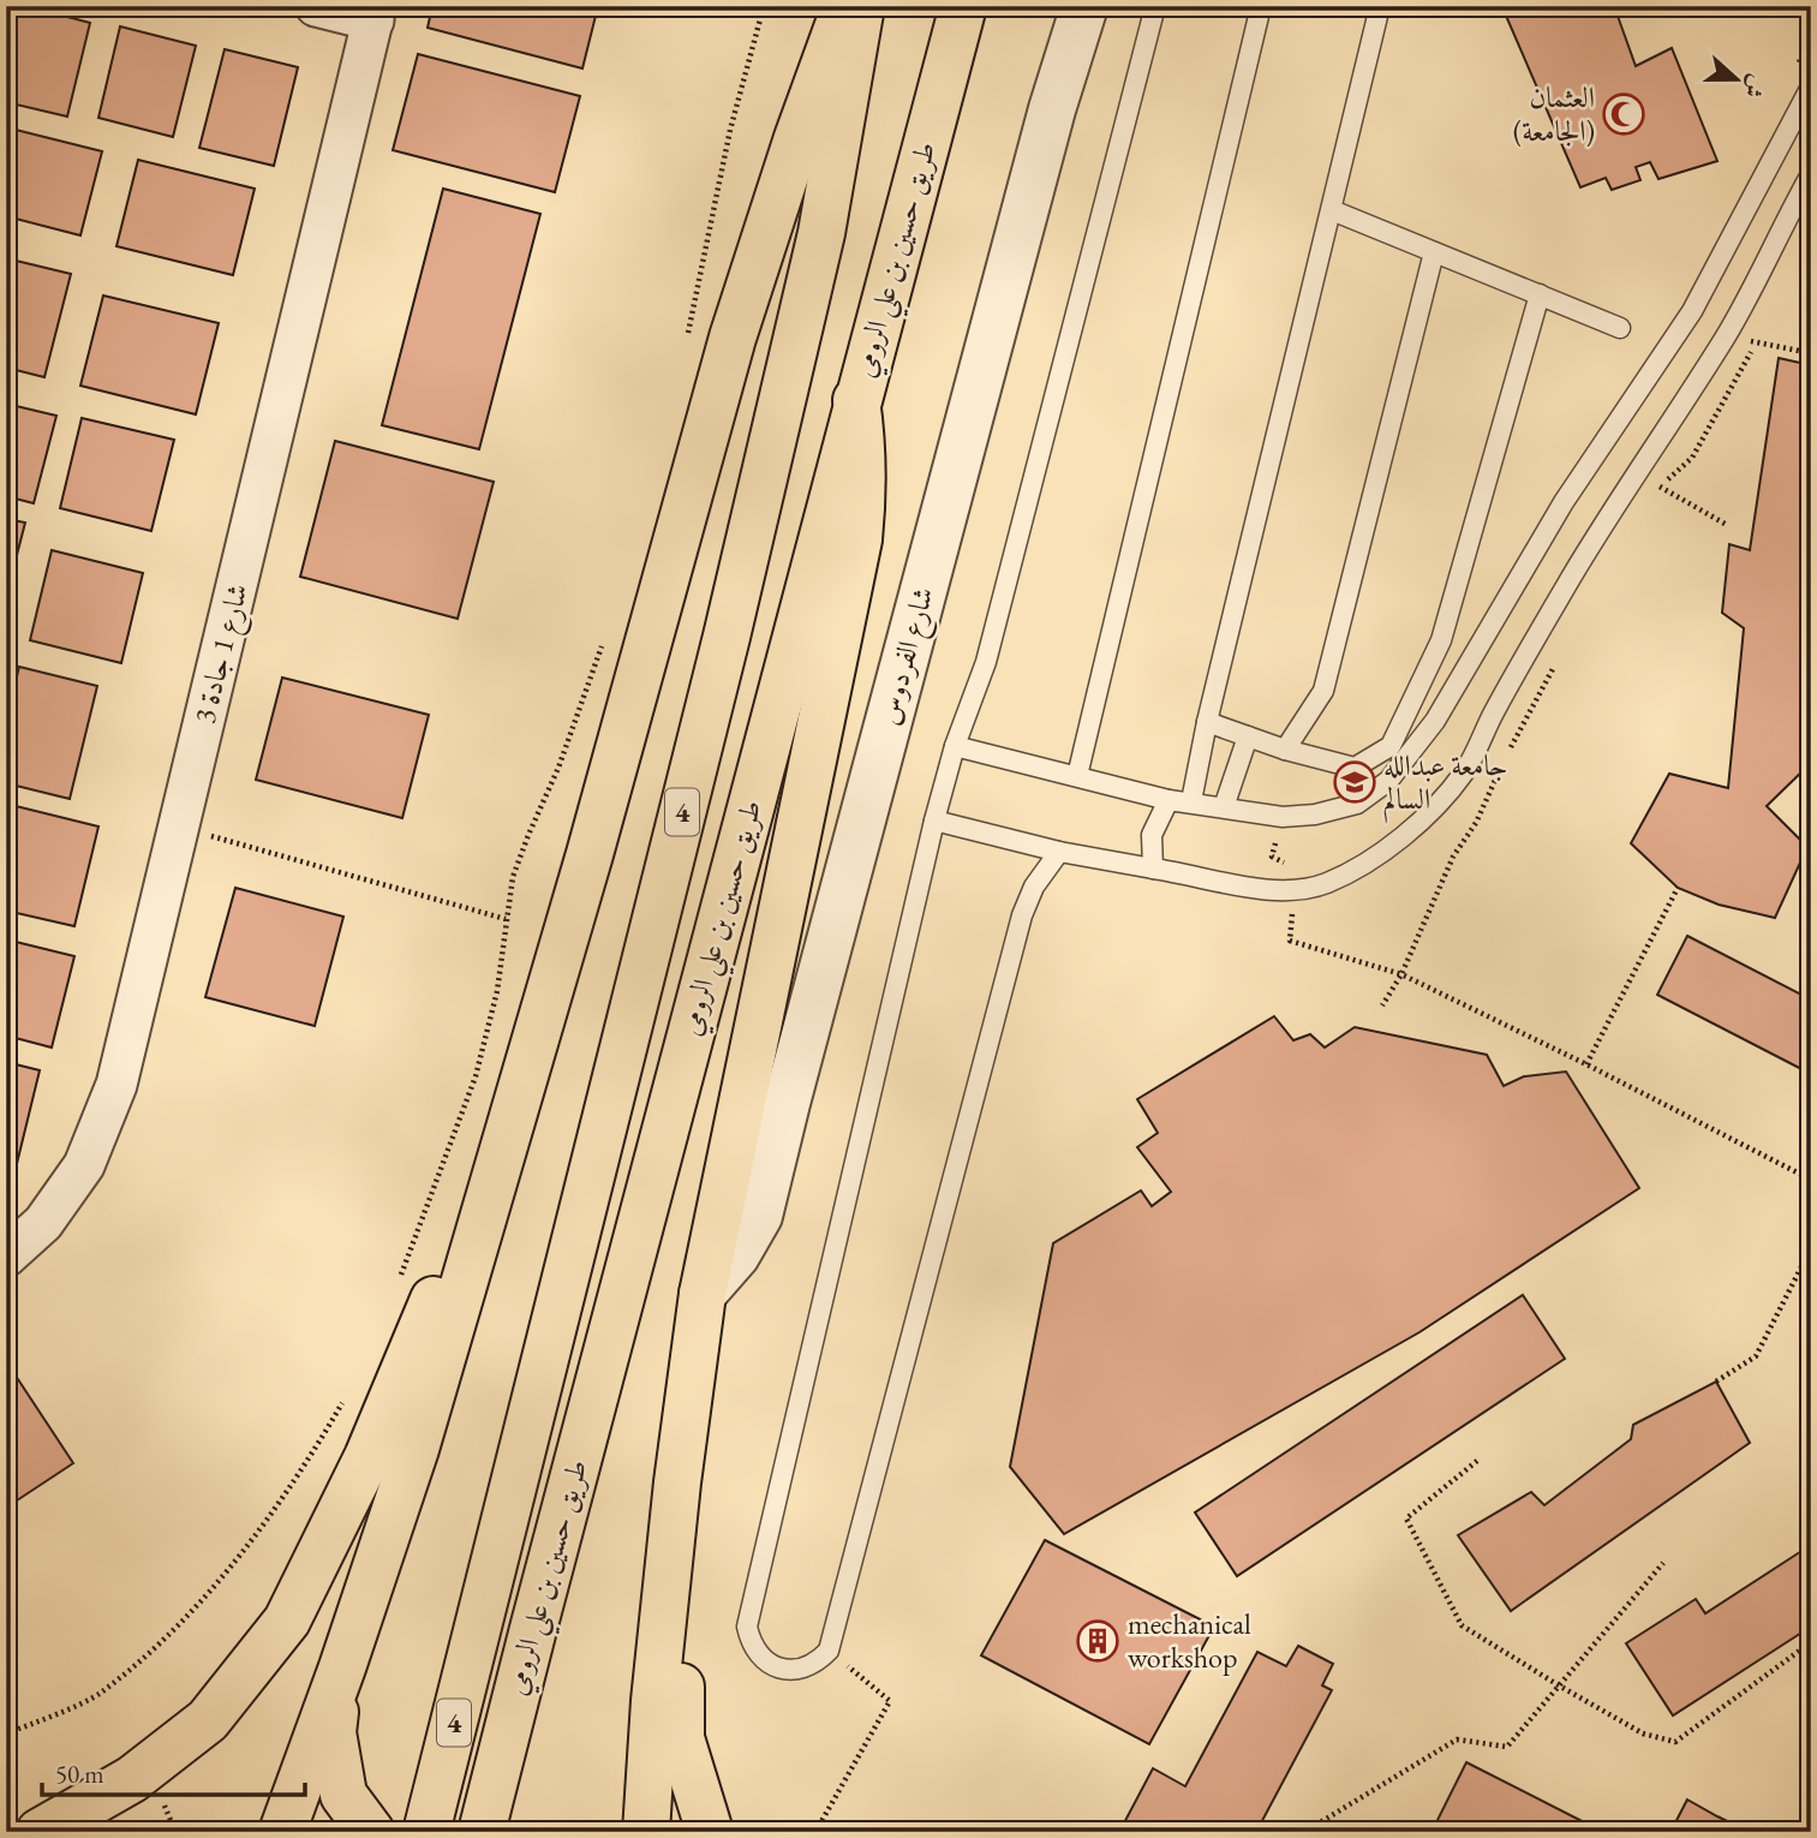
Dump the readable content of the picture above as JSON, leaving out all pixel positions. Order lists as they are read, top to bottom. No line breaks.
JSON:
{"streets":{"highway":["طريق حسين بن علي الرومي","4"],"street":["شارع 1 جادة 3","شارع الفردوس"]},"places":{"mosque":["العثمان (الجامعة)"],"school or university":["جامعة عبدالله السالم"],"building":["mechanical workshop"]},"scale_bar":"50 m","north":"right"}
